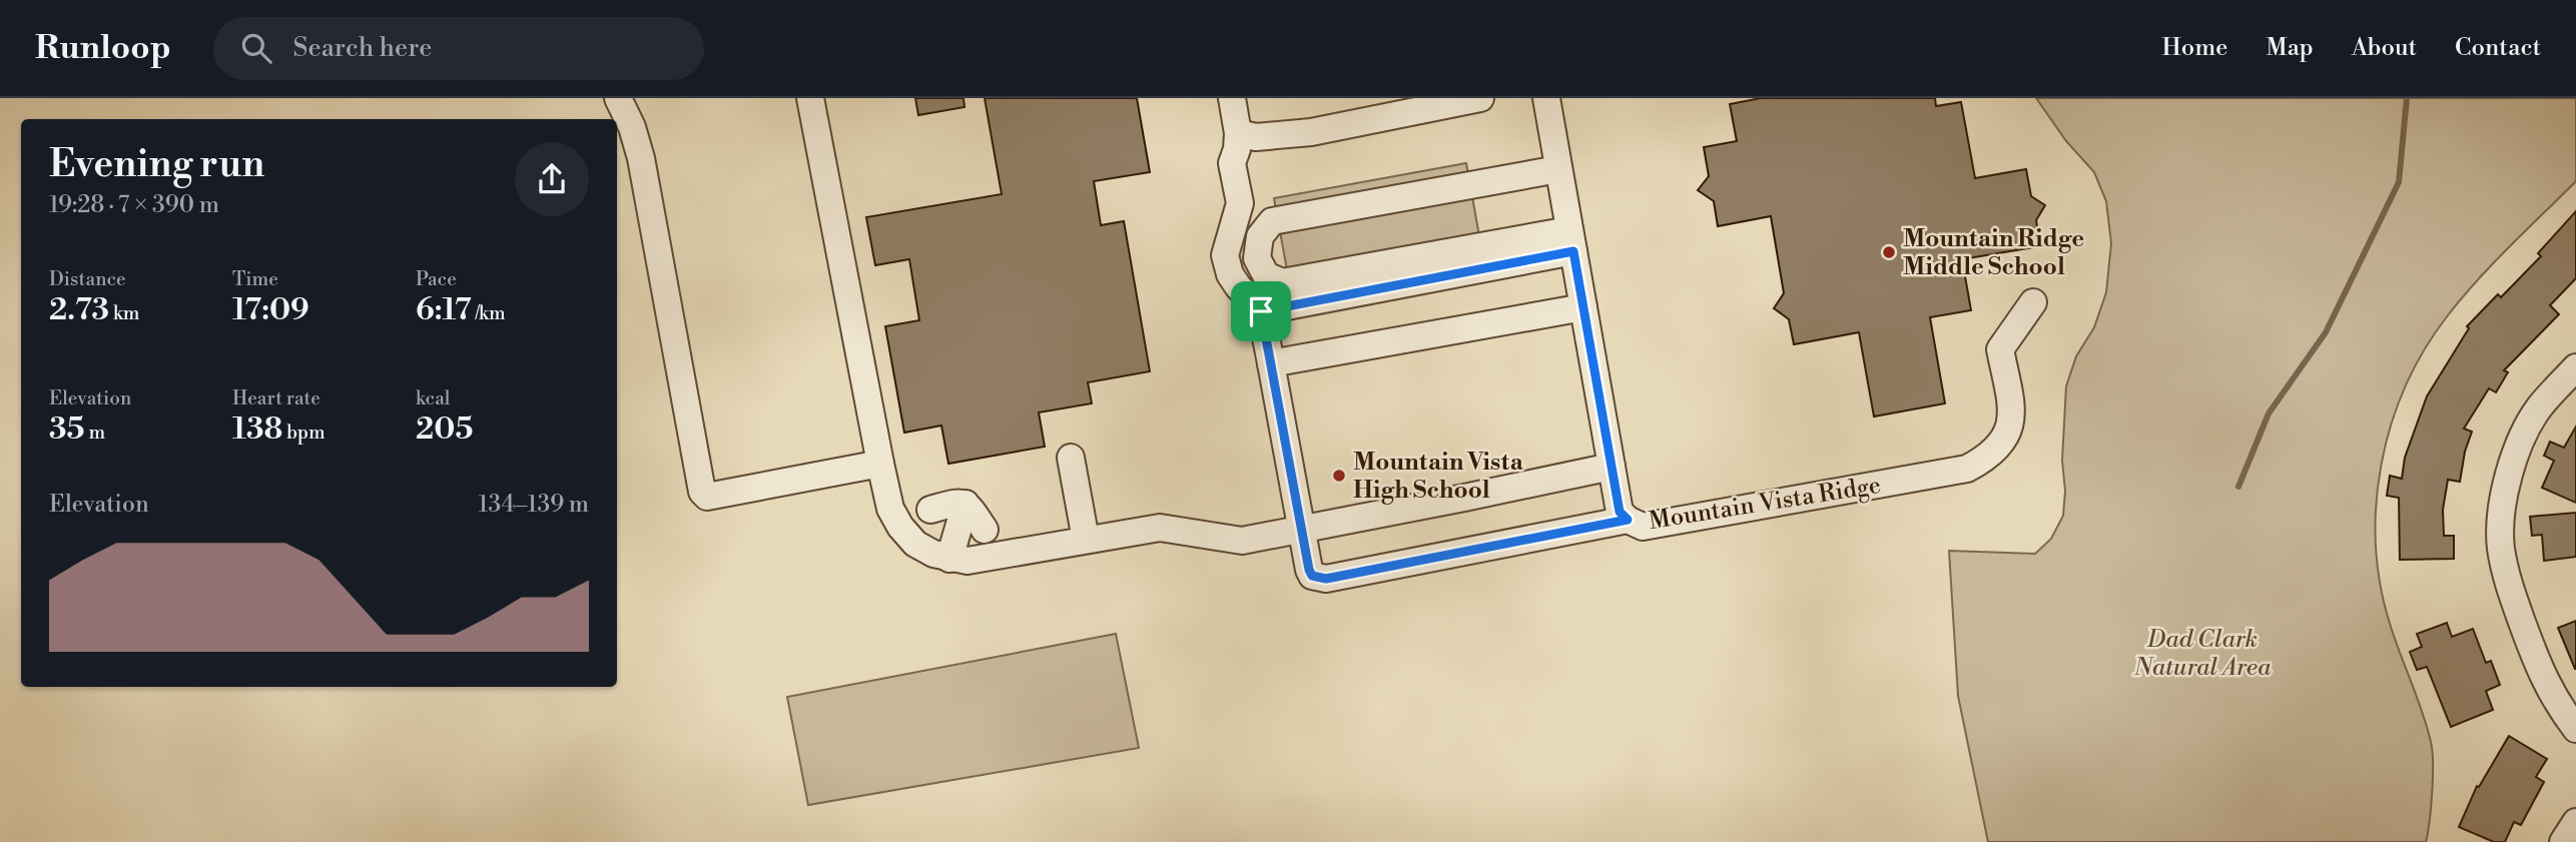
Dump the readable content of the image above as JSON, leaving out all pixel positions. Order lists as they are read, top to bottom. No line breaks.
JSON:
{"streets":{"street":["Mountain Vista Ridge"]},"parks":["Dad Clark Natural Area"],"places":["Mountain Ridge Middle School","Mountain Vista High School"],"page":{"header":"Runloop","search":"Search here","nav":["Home","Map","About","Contact"],"heading":["Evening run","19:28 · 7 × 390 m"],"stats":[["Distance","2.73 km"],["Time","17:09"],["Pace","6:17 /km"],["Elevation","35 m"],["Heart rate","138 bpm"],["kcal","205"]],"chart":["Elevation","134–139 m"]}}
